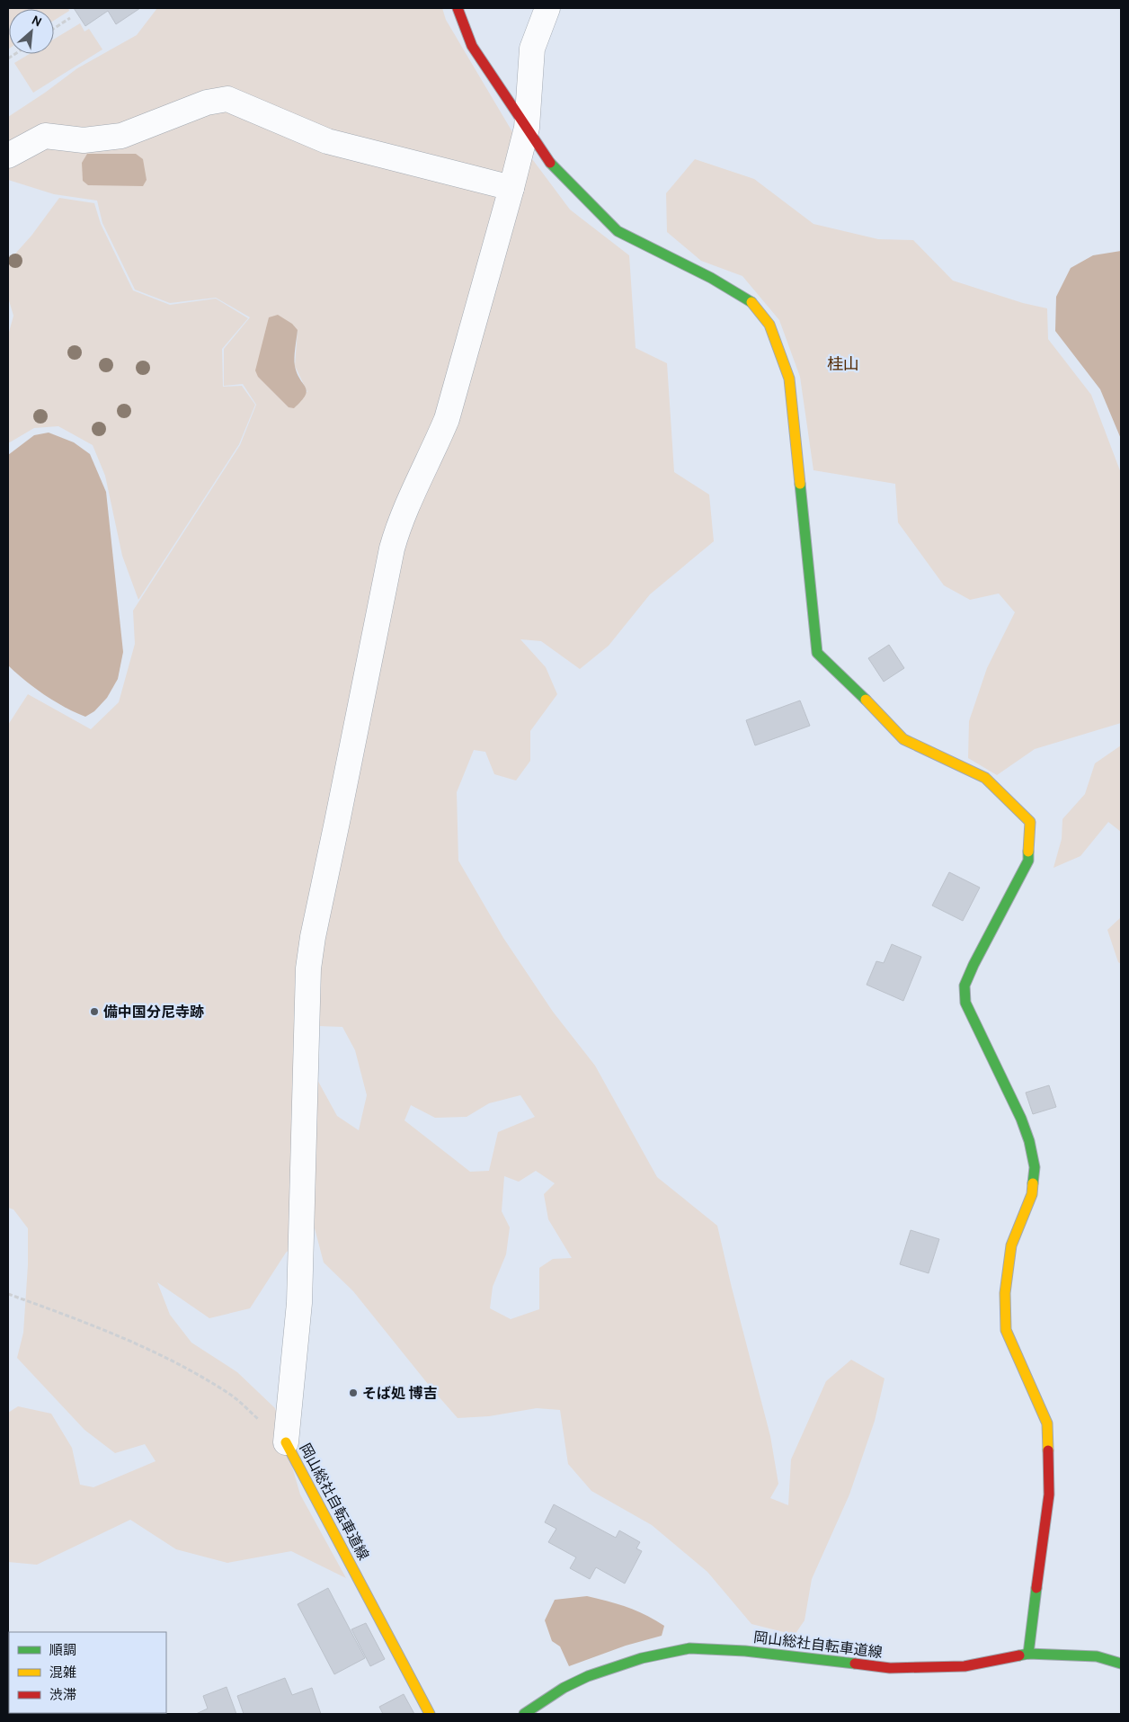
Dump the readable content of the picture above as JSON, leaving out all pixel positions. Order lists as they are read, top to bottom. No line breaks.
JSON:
{"streets":{"street":["岡山総社自転車道線"]},"districts":["桂山"],"places":["備中国分尼寺跡","そば処 博吉"],"legend":["順調","混雑","渋滞"],"north":"top right"}
